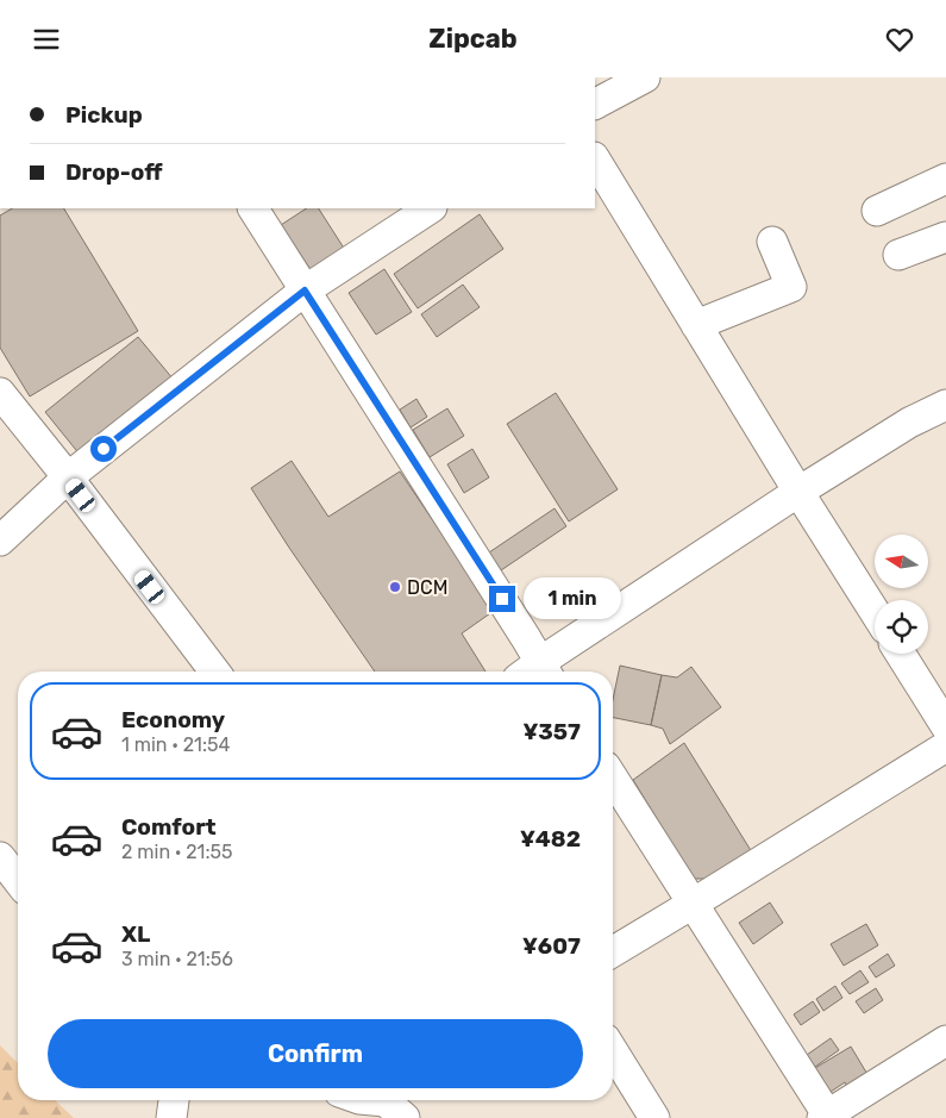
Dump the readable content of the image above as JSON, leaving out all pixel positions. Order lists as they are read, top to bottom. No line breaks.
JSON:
{"places":["DCM"],"north":"left","page":{"header":"Zipcab","banner":["Pickup","Drop-off"],"bubble":"1 min","list":[{"name":"Economy","note":"1 min · 21:54","value":"¥357"},{"name":"Comfort","note":"2 min · 21:55","value":"¥482"},{"name":"XL","note":"3 min · 21:56","value":"¥607"}],"buttons":"Confirm"}}
